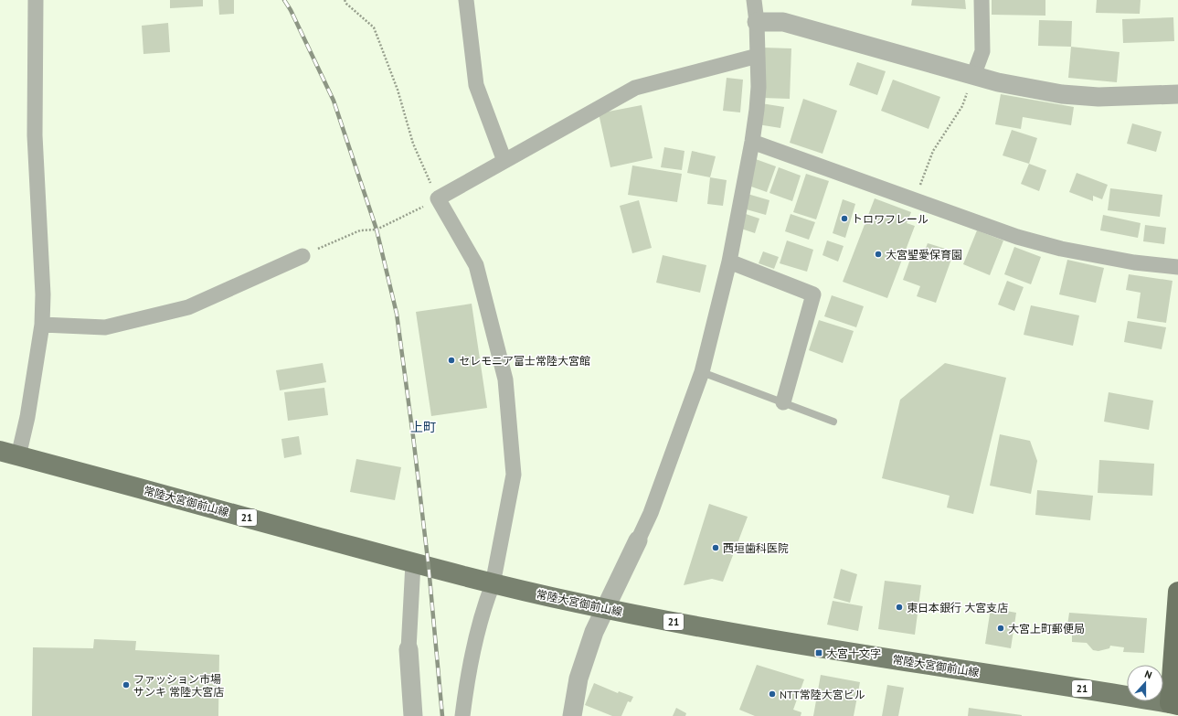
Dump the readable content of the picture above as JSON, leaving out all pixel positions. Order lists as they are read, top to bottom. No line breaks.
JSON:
{"streets":{"main road":["常陸大宮御前山線","21"]},"districts":["上町"],"places":{"other":["トロワフレール","大宮聖愛保育園","セレモニア富士常陸大宮館","西垣歯科医院","東日本銀行 大宮支店","大宮上町郵便局","ファッション市場 サンキ 常陸大宮店","NTT常陸大宮ビル"],"transit":["大宮十文字"]},"north":"top"}
